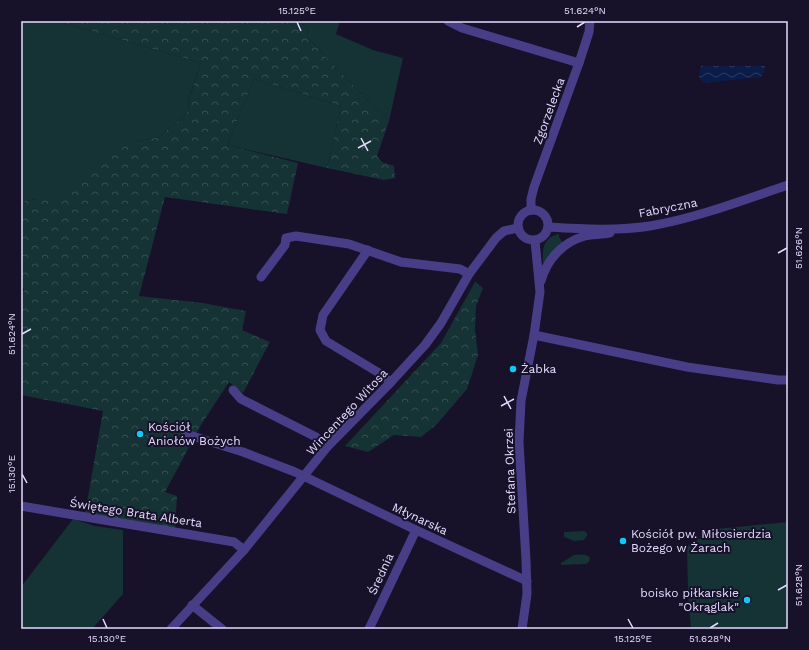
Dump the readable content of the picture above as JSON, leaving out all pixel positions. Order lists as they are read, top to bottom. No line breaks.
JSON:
{"streets":{"street":["Zgorzelecka","Fabryczna","Wincentego Witosa","Stefana Okrzei","Świętego Brata Alberta","Młynarska","Średnia"]},"crossings":[["Zgorzelecka","Fabryczna"],["Zgorzelecka","Wincentego Witosa"],["Zgorzelecka","Stefana Okrzei"],["Fabryczna","Wincentego Witosa"],["Fabryczna","Stefana Okrzei"],["Wincentego Witosa","Stefana Okrzei"],["Wincentego Witosa","Świętego Brata Alberta"],["Wincentego Witosa","Młynarska"],["Stefana Okrzei","Młynarska"],["Młynarska","Średnia"]],"places":["Żabka","Kościół Aniołów Bożych","Kościół pw. Miłosierdzia Bożego w Żarach","boisko piłkarskie \"Okrąglak\""],"coordinates":["15.125°E","51.624°N","51.626°N","15.130°E","51.628°N"]}
